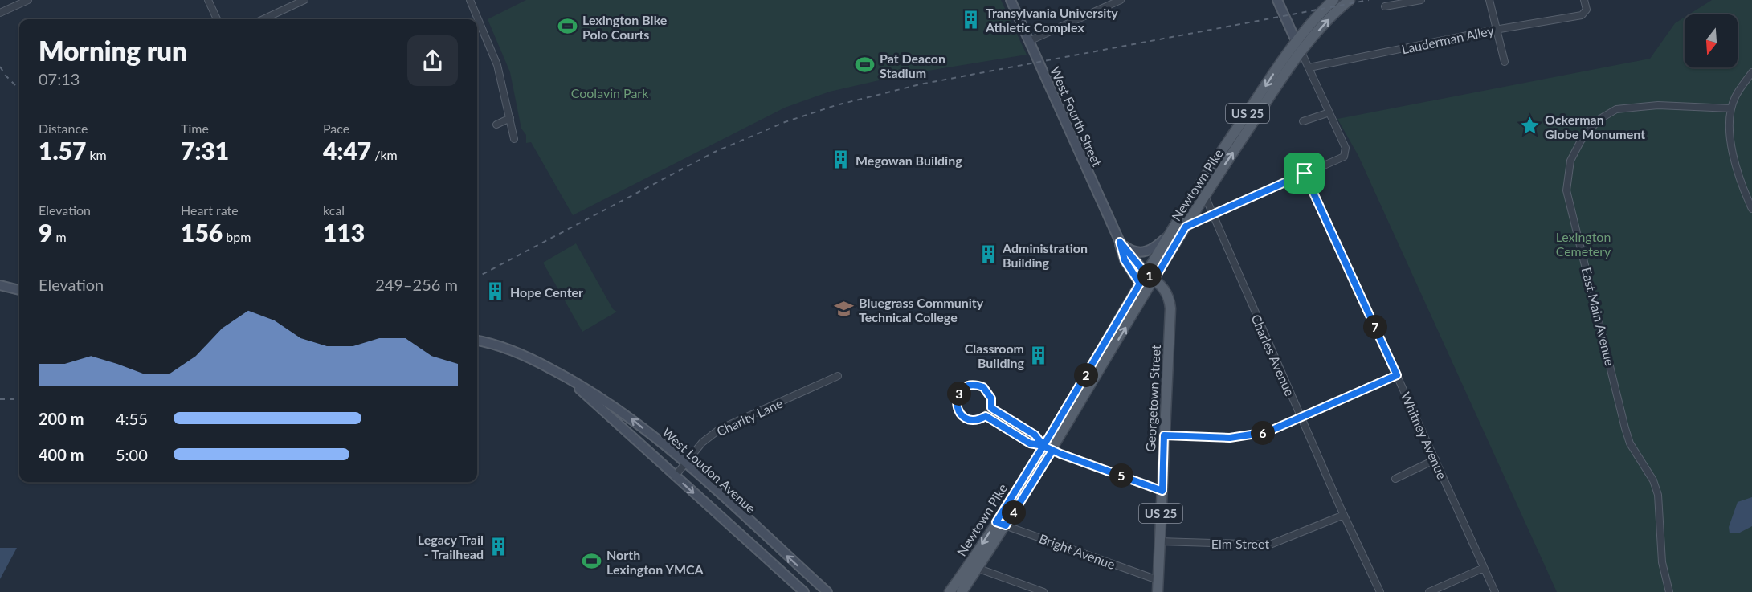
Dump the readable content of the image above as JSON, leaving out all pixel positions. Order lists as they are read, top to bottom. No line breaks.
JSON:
{"streets":{"main road":["US 25","West Fourth Street","Newtown Pike","Georgetown Street","West Loudon Avenue"],"street":["Lauderman Alley","East Main Avenue","Charles Avenue","Charity Lane","Whitney Avenue","Elm Street","Bright Avenue"]},"crossings":[["West Fourth Street","Newtown Pike"],["West Fourth Street","Georgetown Street"],["Newtown Pike","Charles Avenue"],["Newtown Pike","Georgetown Street"],["Newtown Pike","Bright Avenue"],["Charles Avenue","Elm Street"],["Georgetown Street","Elm Street"],["Georgetown Street","Bright Avenue"],["Charity Lane","West Loudon Avenue"]],"parks":["Coolavin Park","Lexington Cemetery"],"places":{"building":["Transylvania University Athletic Complex","Megowan Building","Administration Building","Hope Center","Classroom Building","Legacy Trail - Trailhead"],"sports":["Lexington Bike Polo Courts","Pat Deacon Stadium","North Lexington YMCA"],"place":["Ockerman Globe Monument"],"school or university":["Bluegrass Community Technical College"]},"north":"bottom","page":{"heading":["Morning run","07:13"],"stats":[["Distance","1.57 km"],["Time","7:31"],["Pace","4:47 /km"],["Elevation","9 m"],["Heart rate","156 bpm"],["kcal","113"]],"pins":["1","7","2","3","6","5","4"],"chart":["Elevation","249–256 m"],"list":[{"name":"200 m","note":"4:55"},{"name":"400 m","note":"5:00"}]}}
